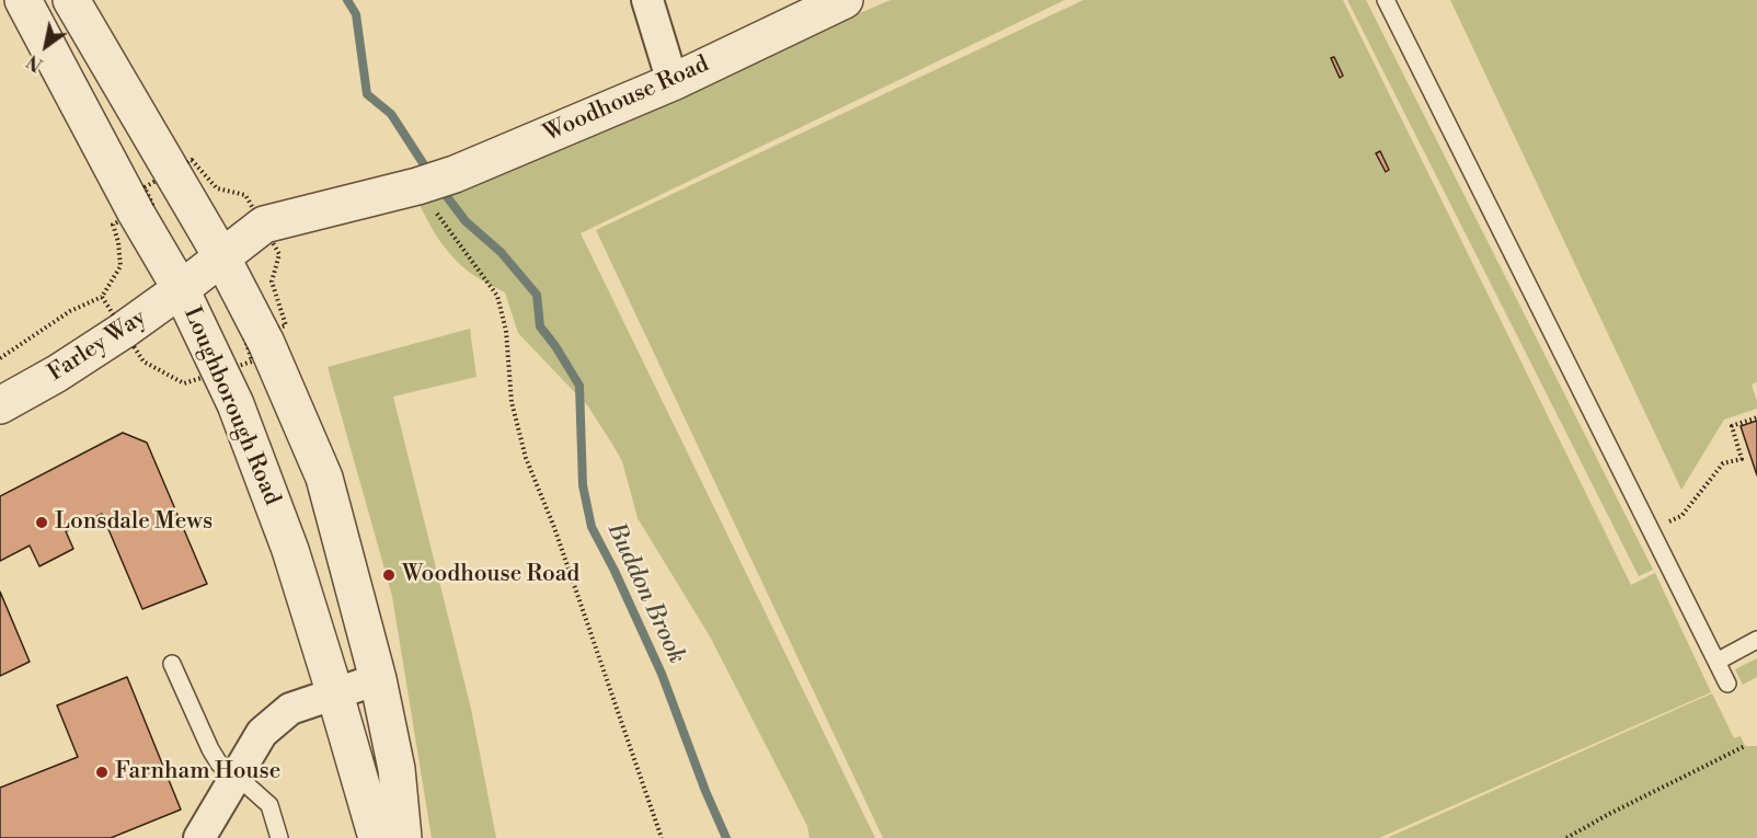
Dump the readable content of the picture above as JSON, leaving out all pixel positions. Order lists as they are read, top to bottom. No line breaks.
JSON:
{"streets":{"street":["Woodhouse Road","Farley Way","Loughborough Road"]},"crossings":[["Woodhouse Road","Farley Way"],["Farley Way","Loughborough Road"]],"water":["Buddon Brook"],"places":["Lonsdale Mews","Woodhouse Road","Farnham House"],"north":"bottom left"}
